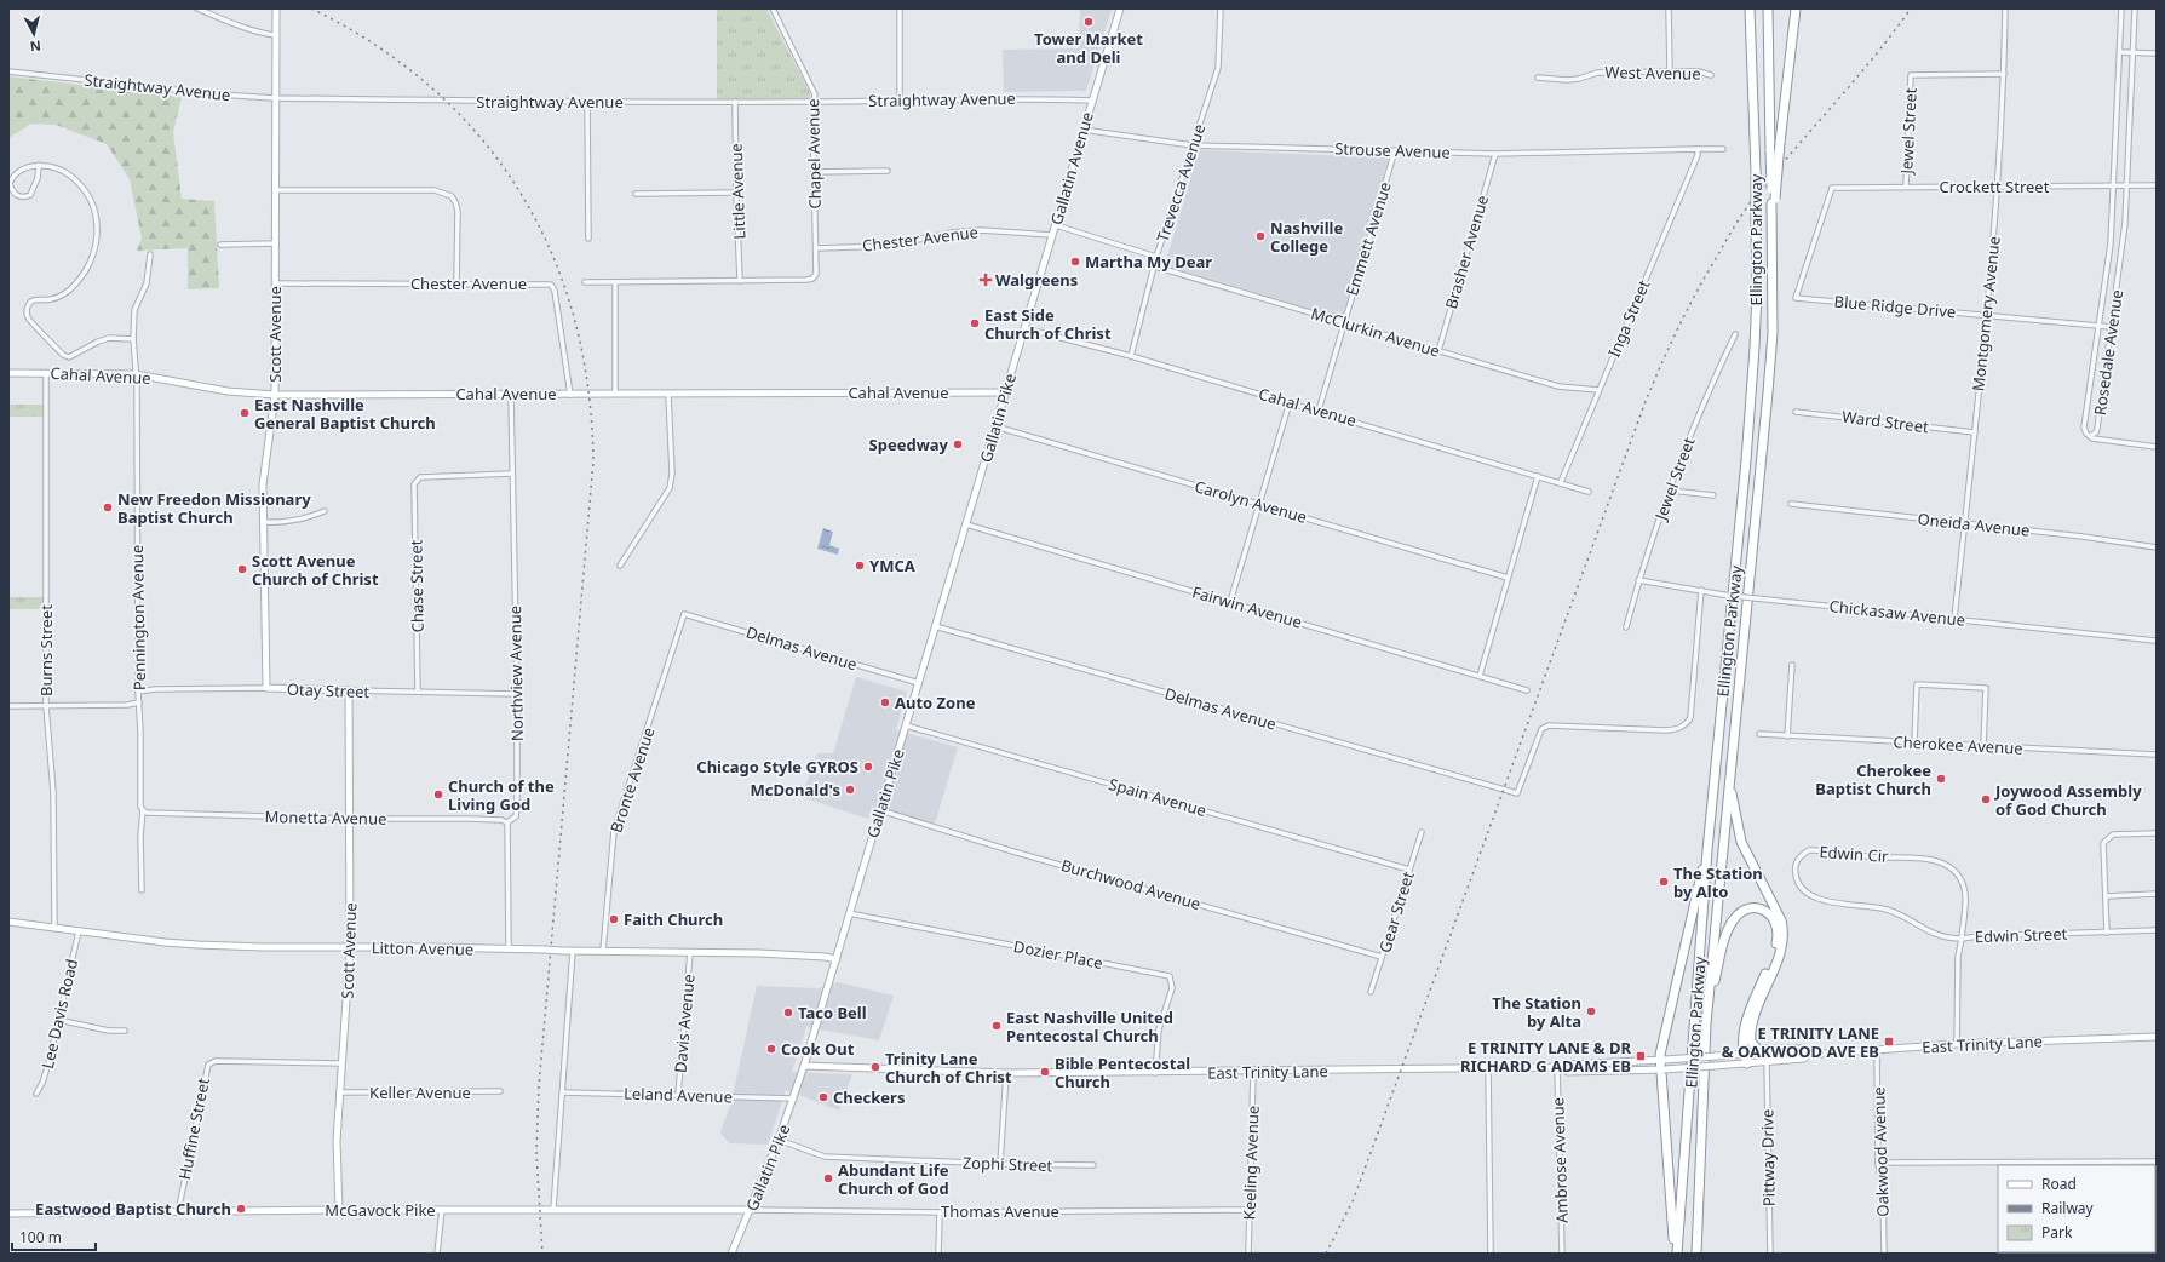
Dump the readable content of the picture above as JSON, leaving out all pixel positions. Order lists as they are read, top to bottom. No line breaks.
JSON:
{"streets":{"highway":["Ellington Parkway"],"street":["West Avenue","Straightway Avenue","Jewel Street","Strouse Avenue","Chapel Avenue","Gallatin Avenue","Trevecca Avenue","Crockett Street","Little Avenue","Chester Avenue","Emmett Avenue","Brasher Avenue","Blue Ridge Drive","Montgomery Avenue","Inga Street","McClurkin Avenue","Scott Avenue","Rosedale Avenue","Cahal Avenue","Gallatin Pike","Ward Street","Carolyn Avenue","Oneida Avenue","Chase Street","Fairwin Avenue","Chickasaw Avenue","Pennington Avenue","Delmas Avenue","Burns Street","Northview Avenue","Otay Street","Cherokee Avenue","Bronte Avenue","Spain Avenue","Monetta Avenue","Edwin Cir","Burchwood Avenue","Gear Street","Edwin Street","Litton Avenue","Dozier Place","Lee Davis Road","Davis Avenue","East Trinity Lane","Keller Avenue","Leland Avenue","Huffine Street","Oakwood Avenue","Pittway Drive","Ambrose Avenue","Keeling Avenue","Zophi Street","McGavock Pike","Thomas Avenue"]},"crossings":[["Straightway Avenue","Chapel Avenue"],["Straightway Avenue","Gallatin Avenue"],["Straightway Avenue","Little Avenue"],["Straightway Avenue","Scott Avenue"],["Jewel Street","Crockett Street"],["Jewel Street","Montgomery Avenue"],["Jewel Street","Chickasaw Avenue"],["Strouse Avenue","Gallatin Avenue"],["Strouse Avenue","Trevecca Avenue"],["Strouse Avenue","Emmett Avenue"],["Strouse Avenue","Brasher Avenue"],["Strouse Avenue","Inga Street"],["Chapel Avenue","Little Avenue"],["Chapel Avenue","Chester Avenue"],["Gallatin Avenue","Chester Avenue"],["Gallatin Avenue","Cahal Avenue"],["Gallatin Avenue","Gallatin Pike"],["Trevecca Avenue","McClurkin Avenue"],["Trevecca Avenue","Cahal Avenue"],["Crockett Street","Blue Ridge Drive"],["Crockett Street","Montgomery Avenue"],["Crockett Street","Rosedale Avenue"],["Chester Avenue","Scott Avenue"],["Chester Avenue","Cahal Avenue"],["Emmett Avenue","McClurkin Avenue"],["Emmett Avenue","Cahal Avenue"],["Brasher Avenue","McClurkin Avenue"],["Blue Ridge Drive","Montgomery Avenue"],["Blue Ridge Drive","Rosedale Avenue"],["Montgomery Avenue","Ward Street"],["Montgomery Avenue","Oneida Avenue"],["Montgomery Avenue","Chickasaw Avenue"],["Inga Street","McClurkin Avenue"],["Inga Street","Cahal Avenue"],["Scott Avenue","Cahal Avenue"],["Scott Avenue","Otay Street"],["Scott Avenue","Monetta Avenue"],["Scott Avenue","Litton Avenue"],["Scott Avenue","Keller Avenue"],["Scott Avenue","Huffine Street"],["Scott Avenue","McGavock Pike"],["Cahal Avenue","Gallatin Pike"],["Cahal Avenue","Pennington Avenue"],["Cahal Avenue","Burns Street"],["Cahal Avenue","Northview Avenue"],["Gallatin Pike","Carolyn Avenue"],["Gallatin Pike","Fairwin Avenue"],["Gallatin Pike","Delmas Avenue"],["Gallatin Pike","Spain Avenue"],["Gallatin Pike","Burchwood Avenue"],["Gallatin Pike","Litton Avenue"],["Gallatin Pike","Dozier Place"],["Gallatin Pike","East Trinity Lane"],["Gallatin Pike","Leland Avenue"],["Gallatin Pike","Zophi Street"],["Gallatin Pike","McGavock Pike"],["Gallatin Pike","Thomas Avenue"],["Chase Street","Northview Avenue"],["Chase Street","Otay Street"],["Chickasaw Avenue","Delmas Avenue"],["Pennington Avenue","Otay Street"],["Pennington Avenue","Monetta Avenue"],["Delmas Avenue","Bronte Avenue"],["Burns Street","Litton Avenue"],["Northview Avenue","Otay Street"],["Northview Avenue","Monetta Avenue"],["Northview Avenue","Litton Avenue"],["Bronte Avenue","Litton Avenue"],["Spain Avenue","Gear Street"],["Edwin Cir","Edwin Street"],["Burchwood Avenue","Gear Street"],["Edwin Street","East Trinity Lane"],["Litton Avenue","Lee Davis Road"],["Litton Avenue","Davis Avenue"],["Dozier Place","East Trinity Lane"],["Davis Avenue","Leland Avenue"],["East Trinity Lane","Oakwood Avenue"],["East Trinity Lane","Pittway Drive"],["East Trinity Lane","Ambrose Avenue"],["East Trinity Lane","Keeling Avenue"],["Huffine Street","McGavock Pike"],["Keeling Avenue","Thomas Avenue"],["McGavock Pike","Thomas Avenue"]],"places":{"other":["Tower Market and Deli","Nashville College","Martha My Dear","East Side Church of Christ","East Nashville General Baptist Church","Speedway","New Freedon Missionary Baptist Church","YMCA","Scott Avenue Church of Christ","Auto Zone","Chicago Style GYROS","Cherokee Baptist Church","McDonald's","Church of the Living God","Joywood Assembly of God Church","The Station by Alto","Faith Church","The Station by Alta","Taco Bell","East Nashville United Pentecostal Church","Cook Out","Trinity Lane Church of Christ","Bible Pentecostal Church","Checkers","Abundant Life Church of God","Eastwood Baptist Church"],"health":["Walgreens"],"transit":["E TRINITY LANE & OAKWOOD AVE EB","E TRINITY LANE & DR RICHARD G ADAMS EB"]},"legend":["Road","Railway","Park"],"scale_bar":"100 m","north":"bottom"}
